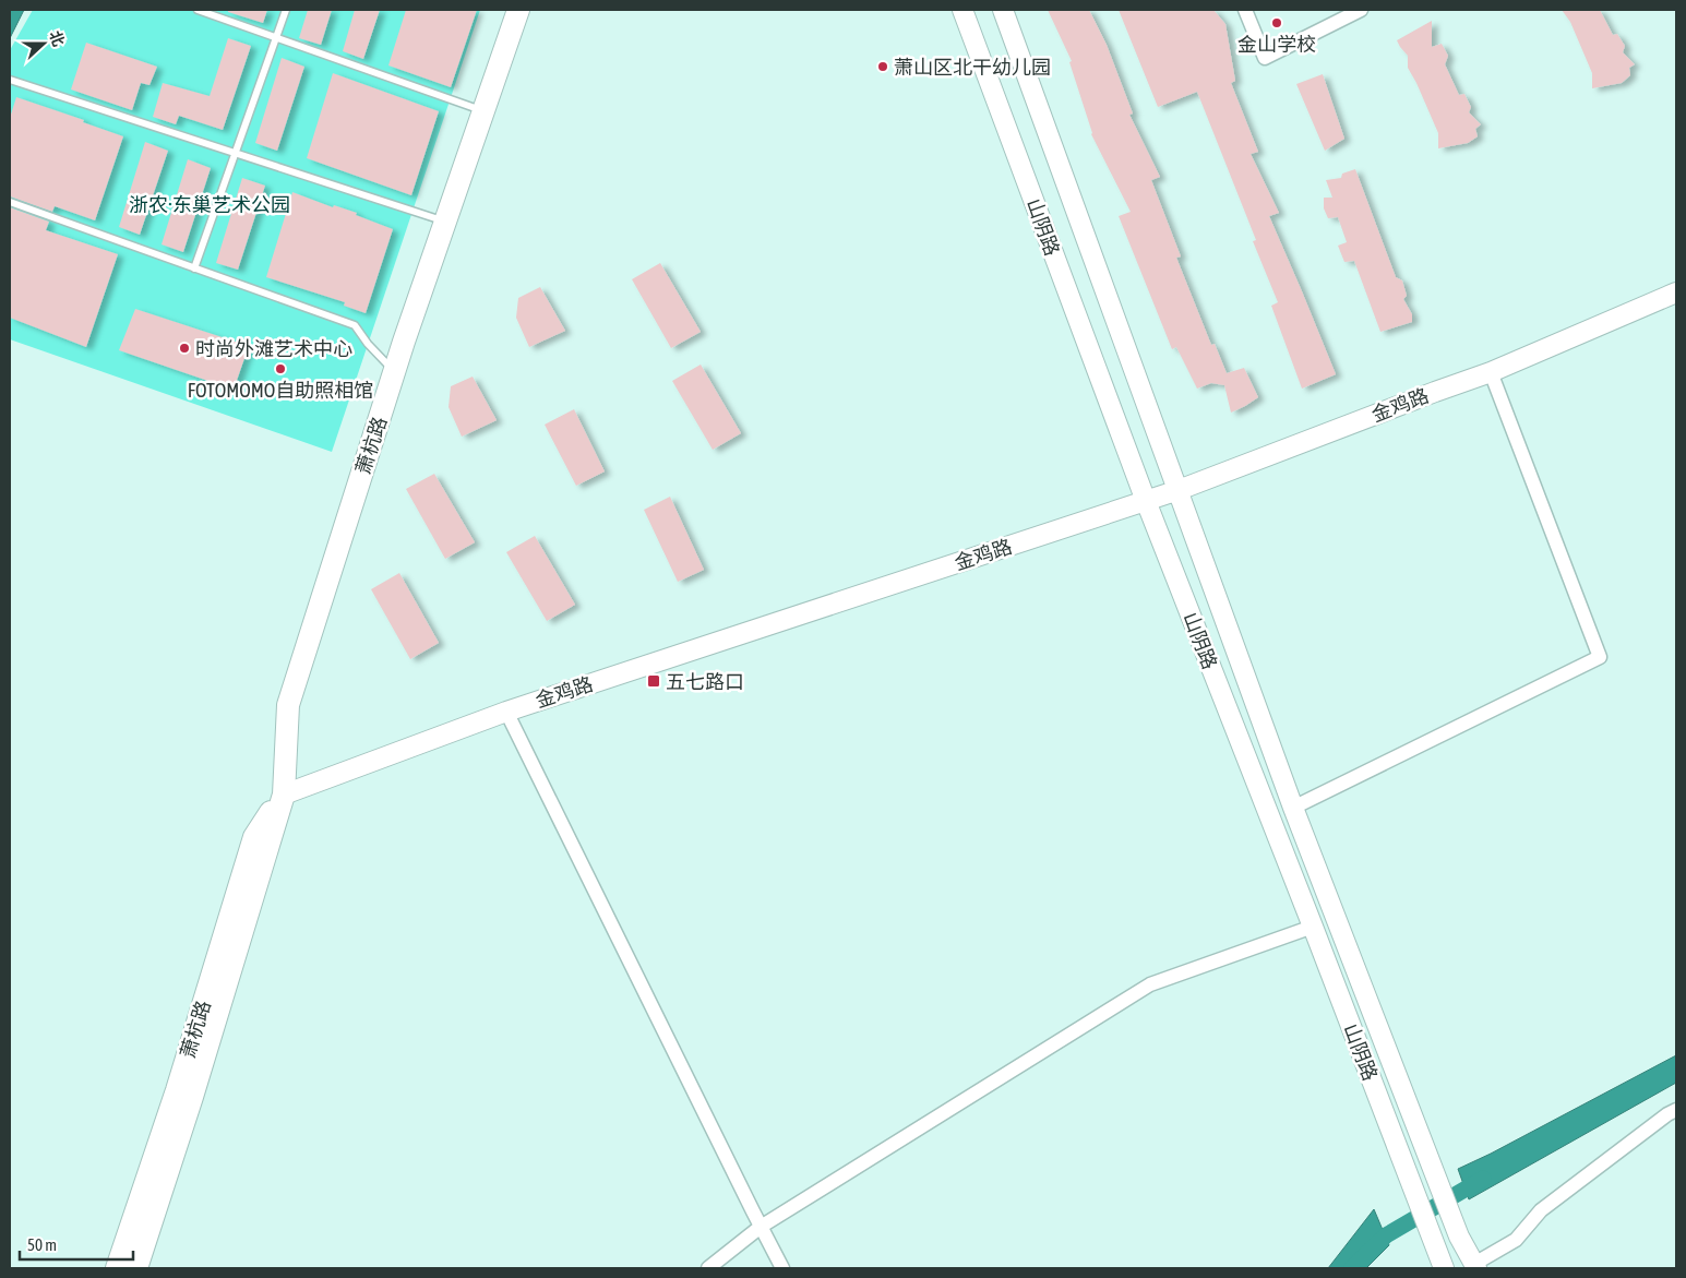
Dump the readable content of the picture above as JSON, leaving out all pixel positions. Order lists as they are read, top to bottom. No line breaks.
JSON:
{"streets":{"main road":["山阴路","金鸡路","萧杭路"]},"crossings":[["山阴路","金鸡路"],["金鸡路","萧杭路"]],"parks":["浙农·东巢艺术公园"],"places":{"other":["金山学校","萧山区北干幼儿园","时尚外滩艺术中心","FOTOMOMO自助照相馆"],"transit":["五七路口"]},"scale_bar":"50 m","north":"right"}
